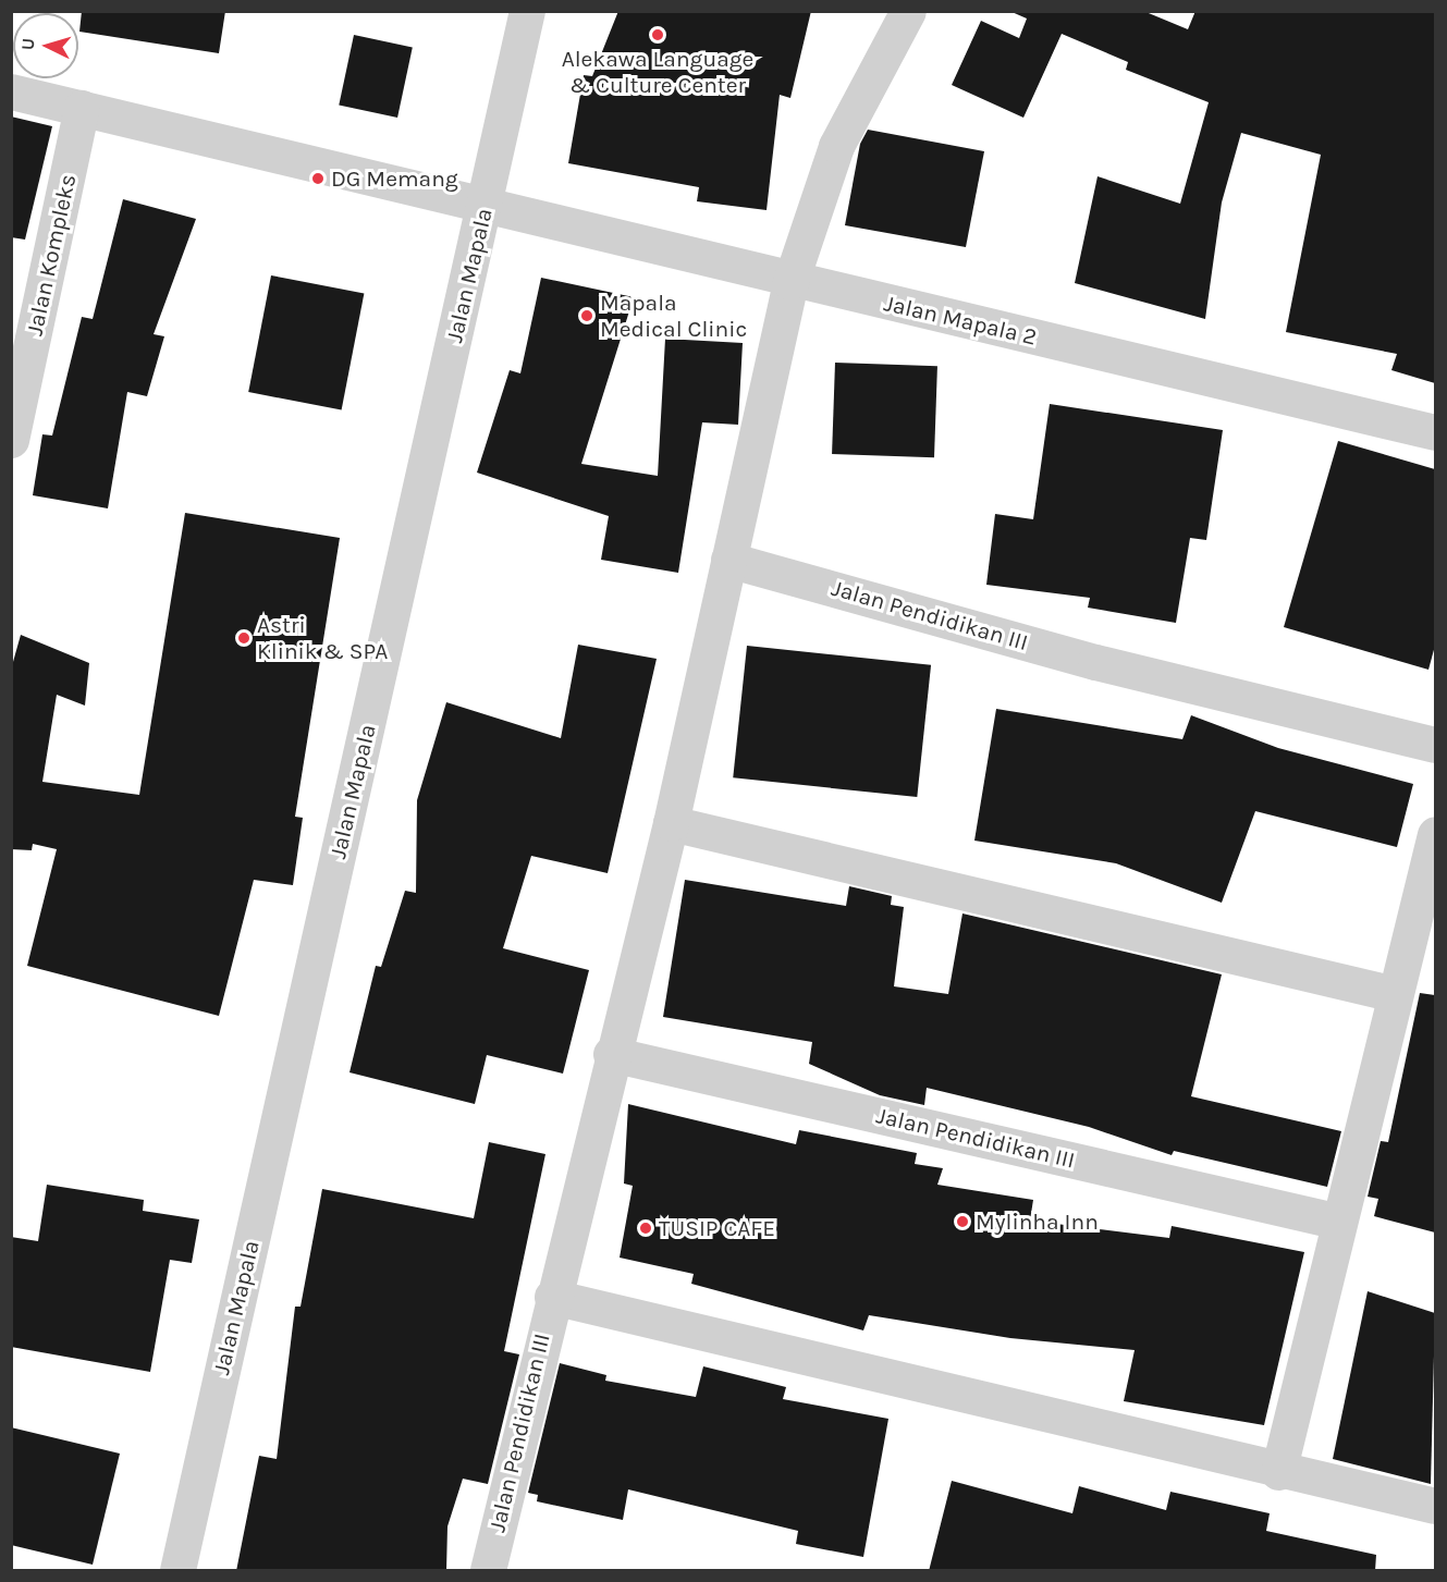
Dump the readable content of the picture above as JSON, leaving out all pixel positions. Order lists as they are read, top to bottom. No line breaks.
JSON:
{"streets":{"street":["Jalan Kompleks","Jalan Mapala","Jalan Mapala 2","Jalan Pendidikan III"]},"crossings":[["Jalan Kompleks","Jalan Mapala 2"],["Jalan Mapala","Jalan Mapala 2"],["Jalan Mapala 2","Jalan Pendidikan III"]],"places":["Alekawa Language & Culture Center","DG Memang","Mapala Medical Clinic","Astri Klinik & SPA","Mylinha Inn","TUSIP CAFE"],"north":"left"}
